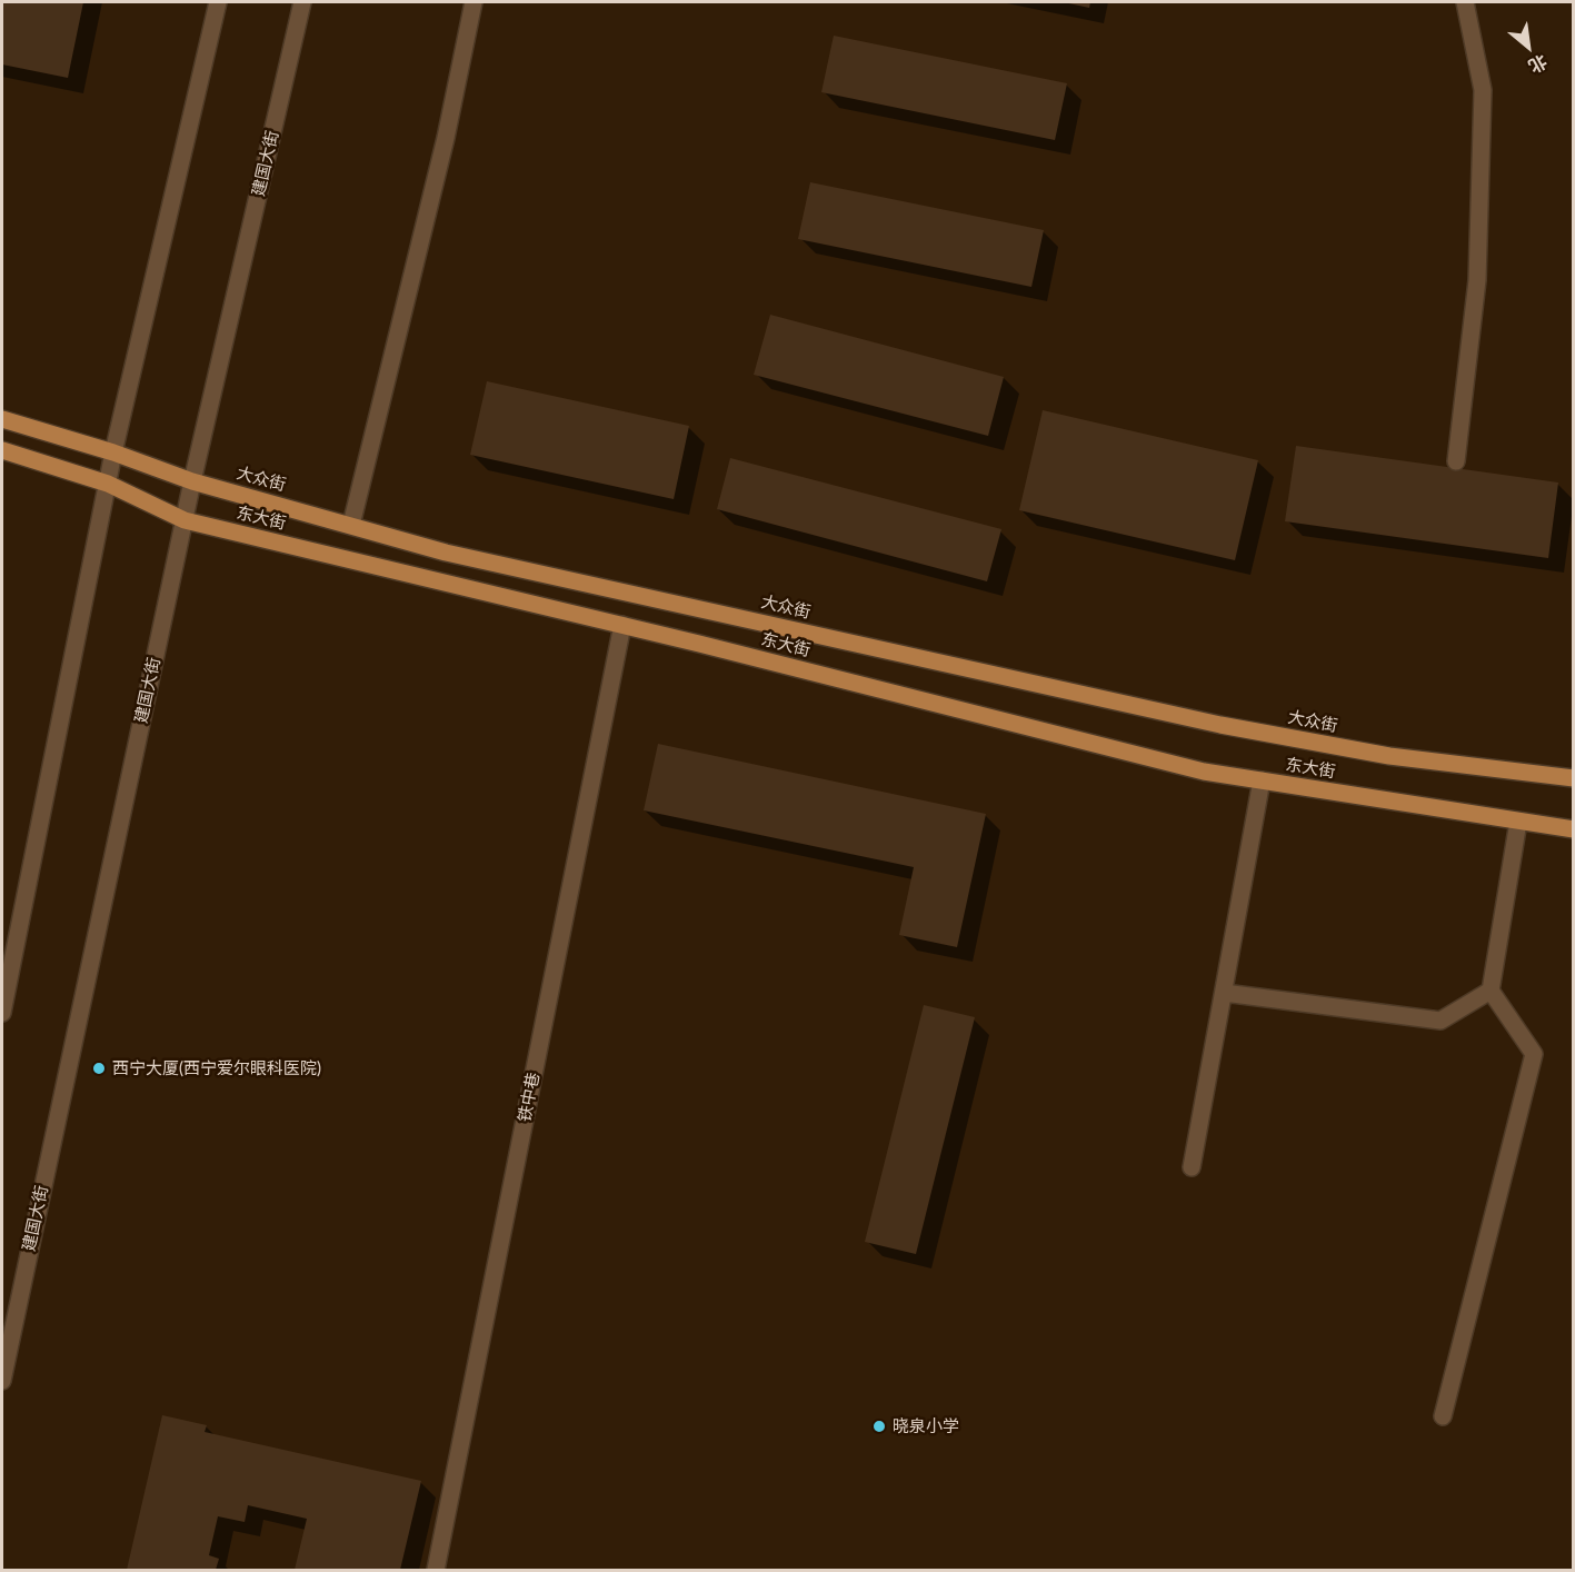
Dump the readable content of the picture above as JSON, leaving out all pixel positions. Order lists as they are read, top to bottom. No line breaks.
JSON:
{"streets":{"main road":["大众街","东大街"],"street":["建国大街","铁中巷"]},"crossings":[["建国大街","大众街"],["建国大街","东大街"],["东大街","铁中巷"]],"places":["西宁大厦(西宁爱尔眼科医院)","晓泉小学"],"north":"bottom right"}
